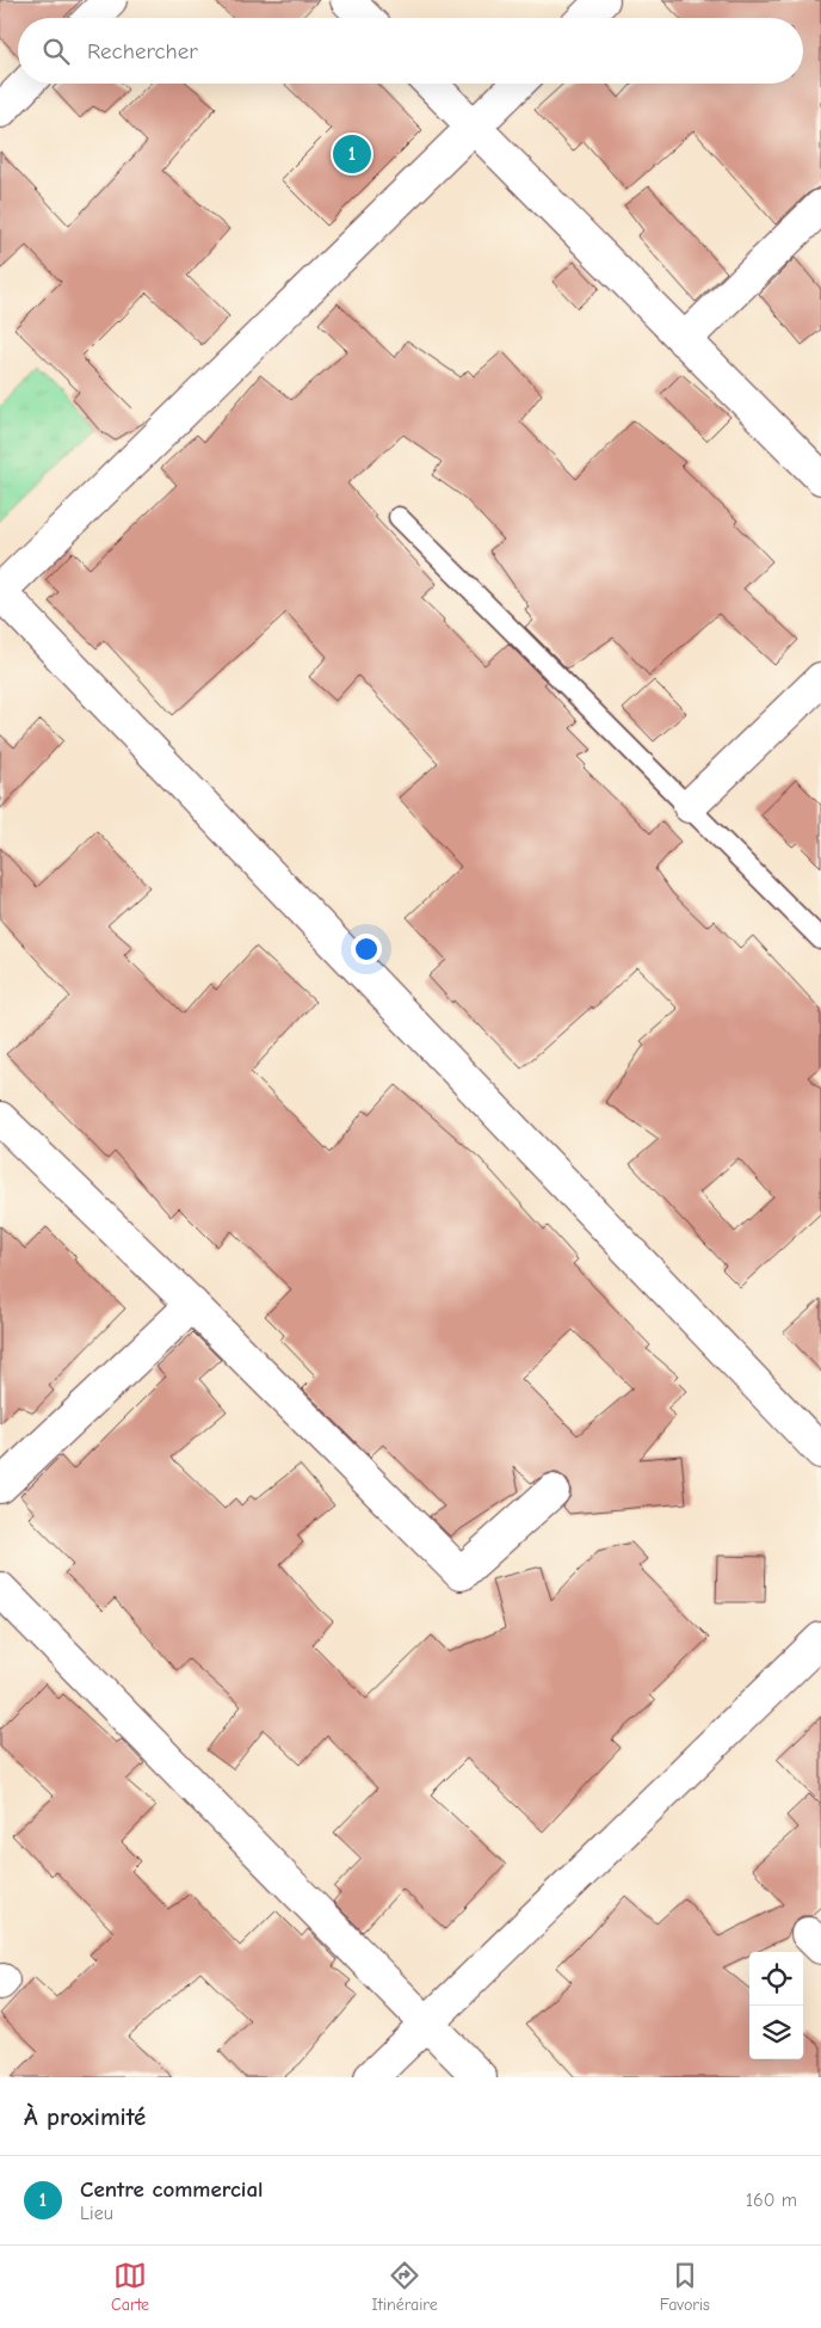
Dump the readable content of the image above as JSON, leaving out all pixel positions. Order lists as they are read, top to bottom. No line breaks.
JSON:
{"page":{"search":"Rechercher","pins":"1","heading":"À proximité","list":[{"mark":"1","name":"Centre commercial","note":"Lieu","value":"160 m"}],"nav":["Carte","Itinéraire","Favoris"]}}
